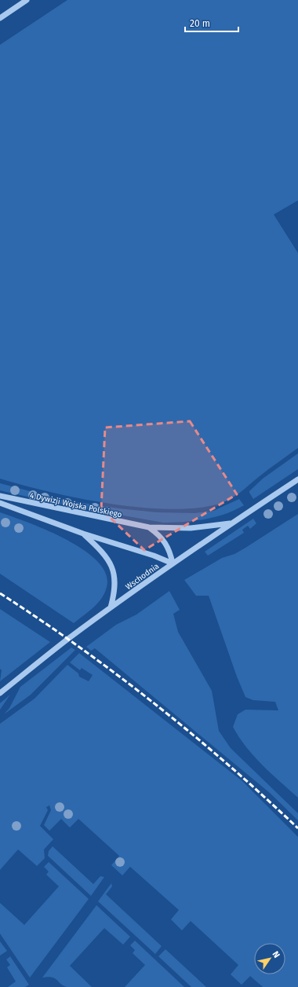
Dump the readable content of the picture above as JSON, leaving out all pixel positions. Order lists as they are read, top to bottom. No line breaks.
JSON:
{"streets":{"street":["4 Dywizji Wojska Polskiego","Wschodnia"]},"crossings":[["4 Dywizji Wojska Polskiego","Wschodnia"]],"scale_bar":"20 m","north":"top right"}
